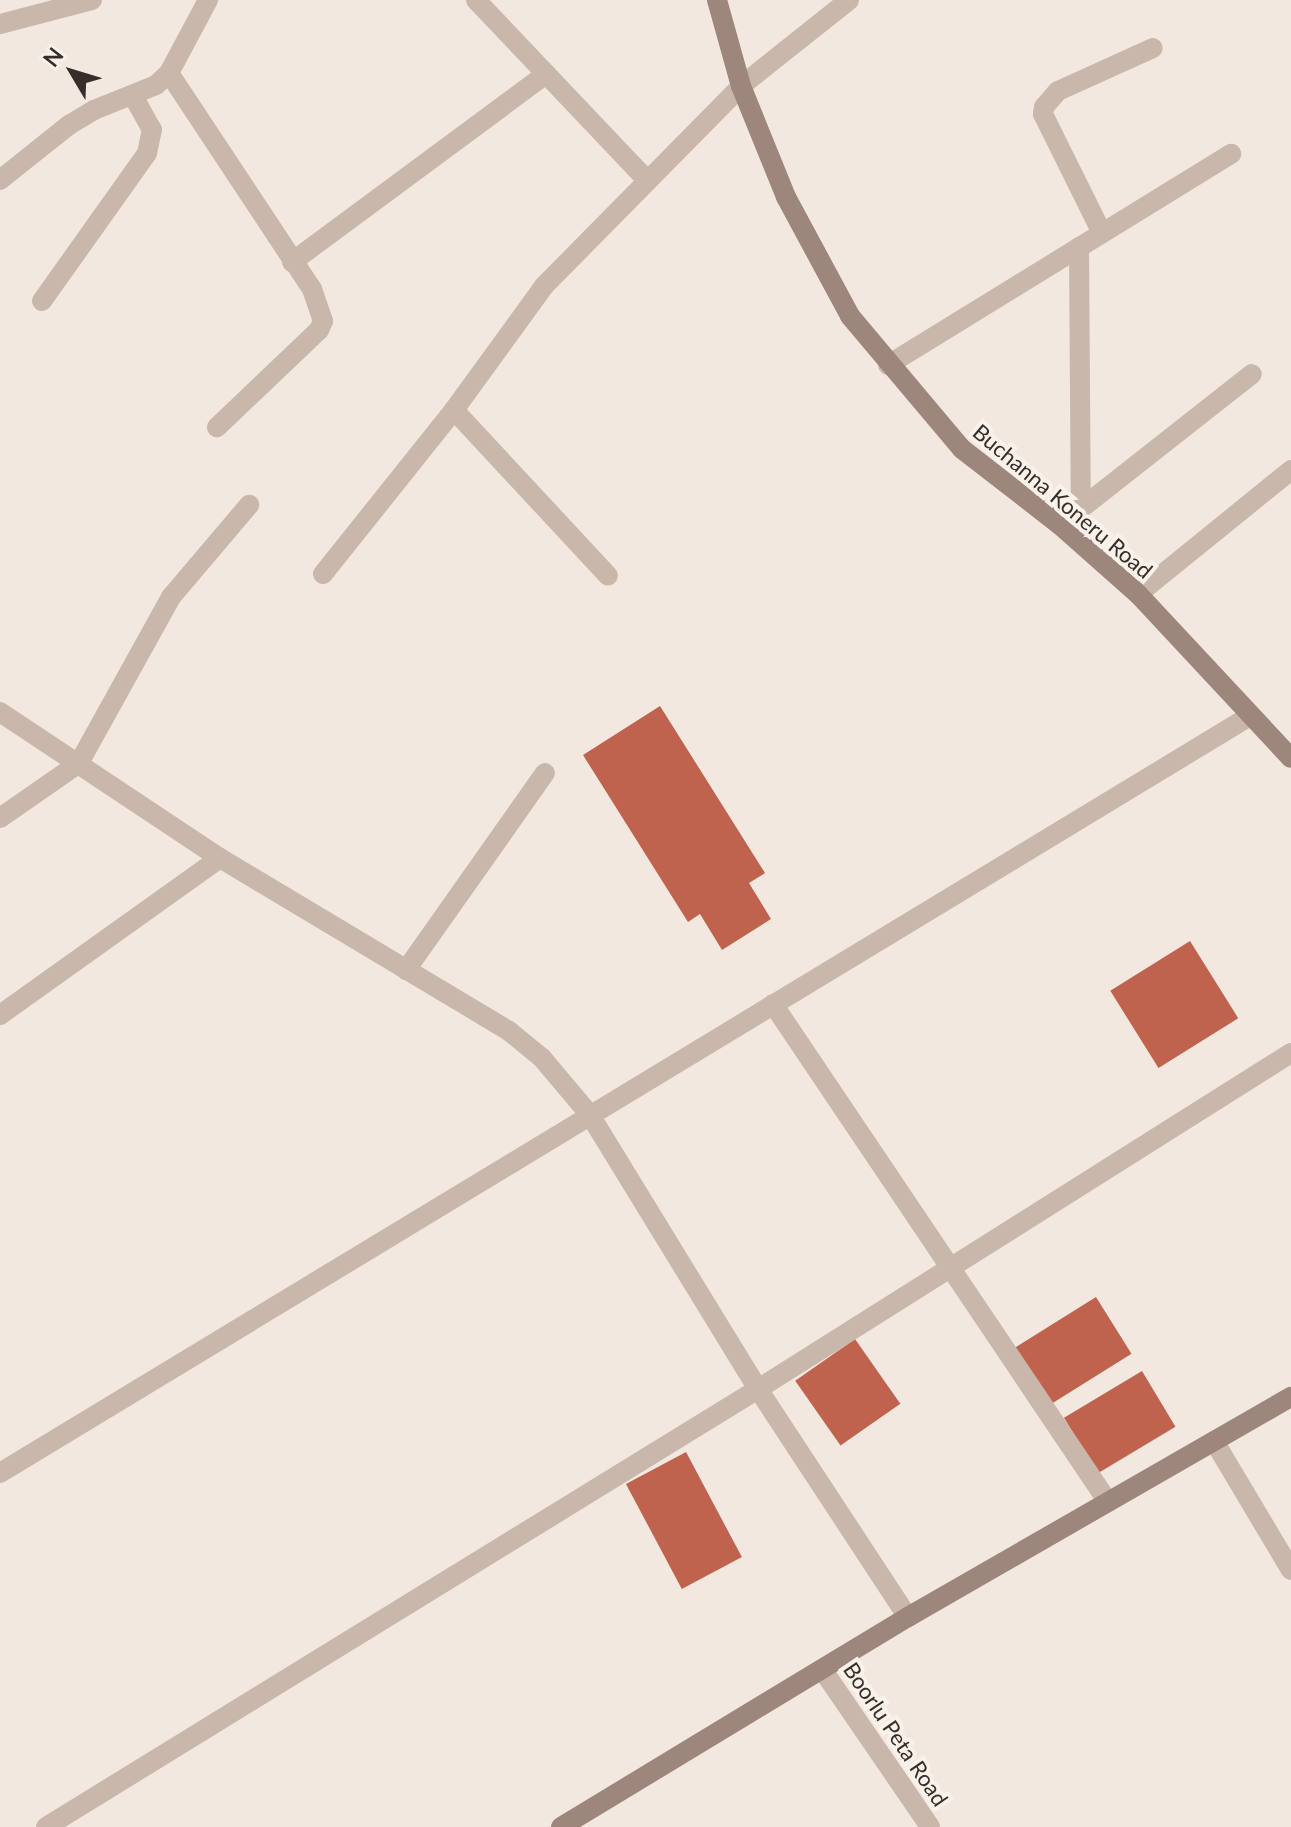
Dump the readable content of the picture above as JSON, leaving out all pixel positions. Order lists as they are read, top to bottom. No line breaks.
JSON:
{"streets":{"street":["Buchanna Koneru Road","Boorlu Peta Road"]},"north":"top left"}
